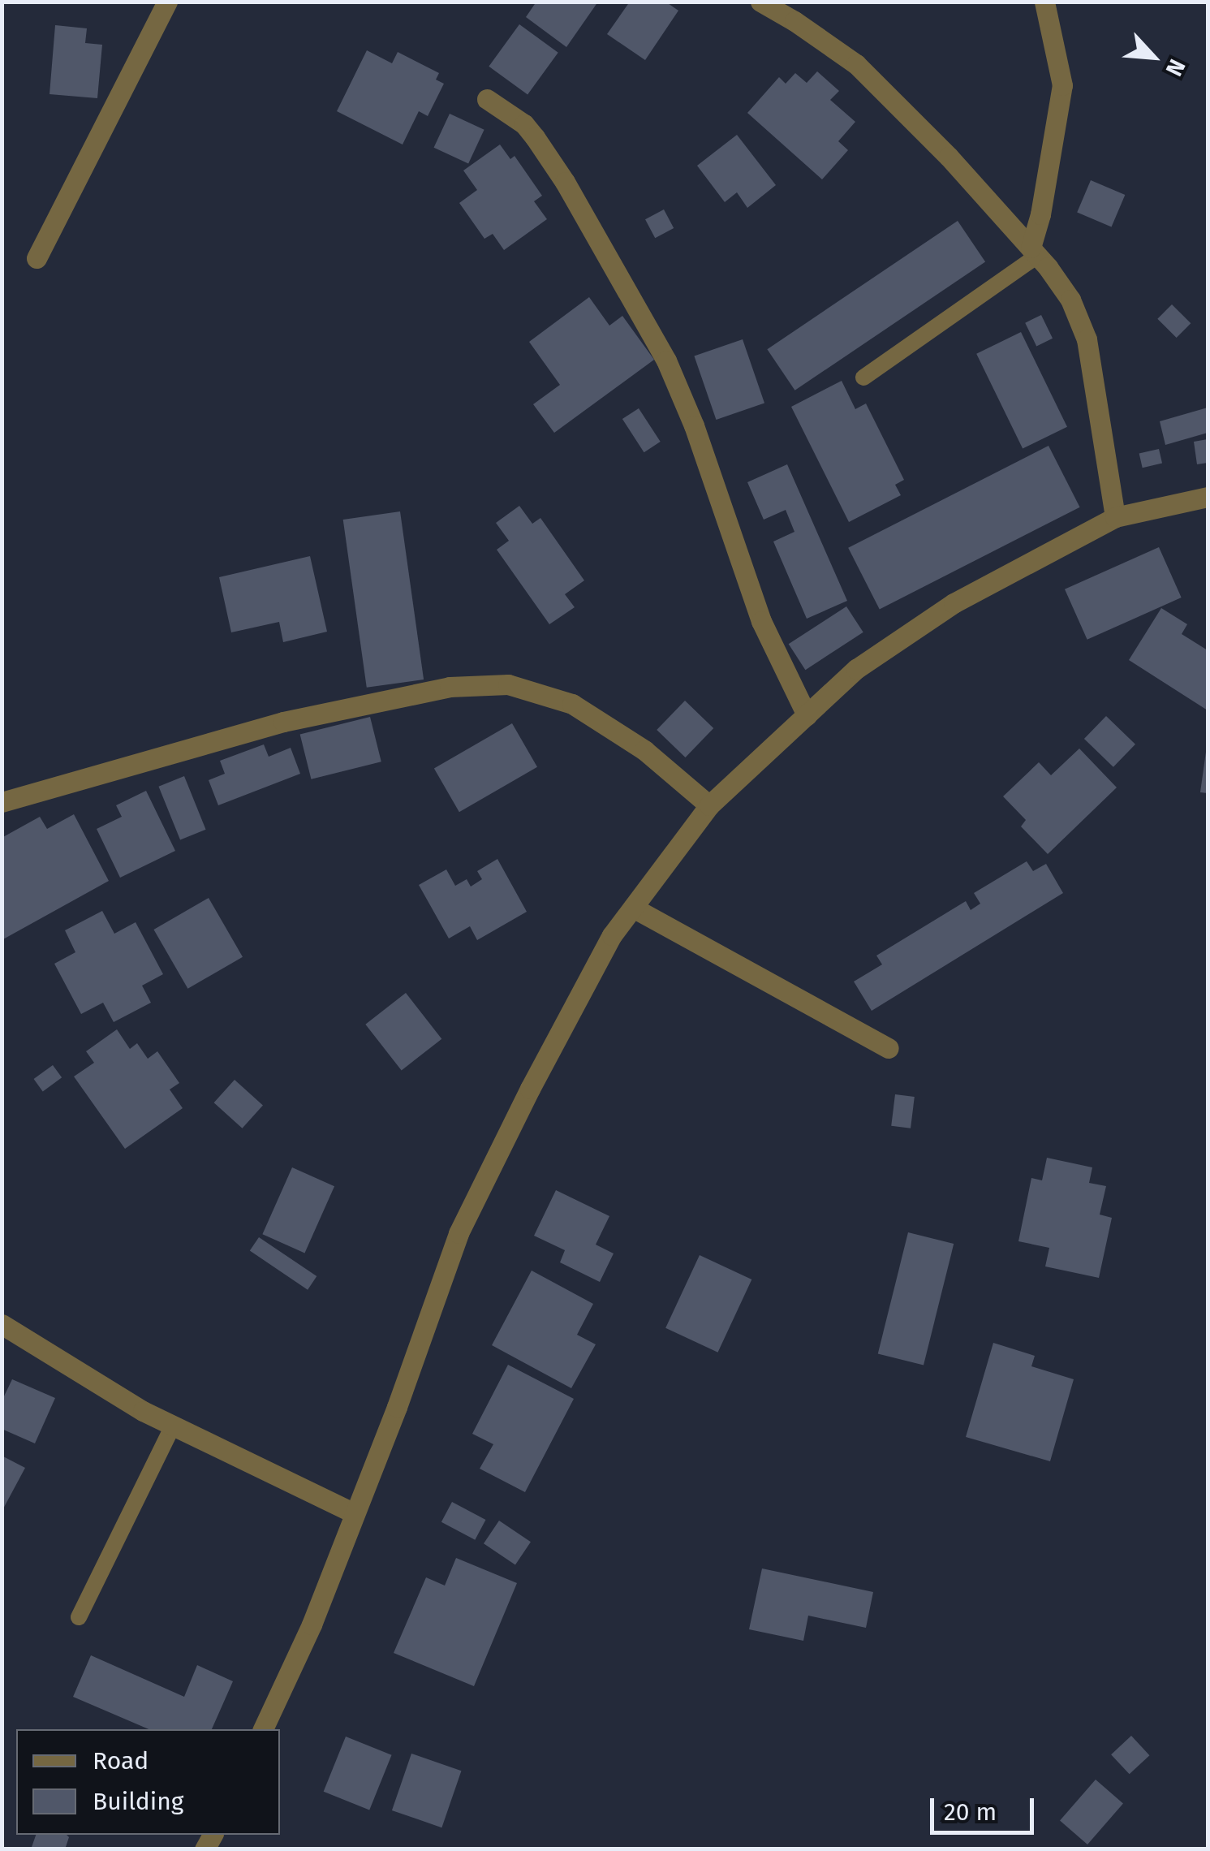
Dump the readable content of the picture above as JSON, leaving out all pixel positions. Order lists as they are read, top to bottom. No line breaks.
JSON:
{"legend":["Road","Building"],"scale_bar":"20 m","north":"bottom right"}
